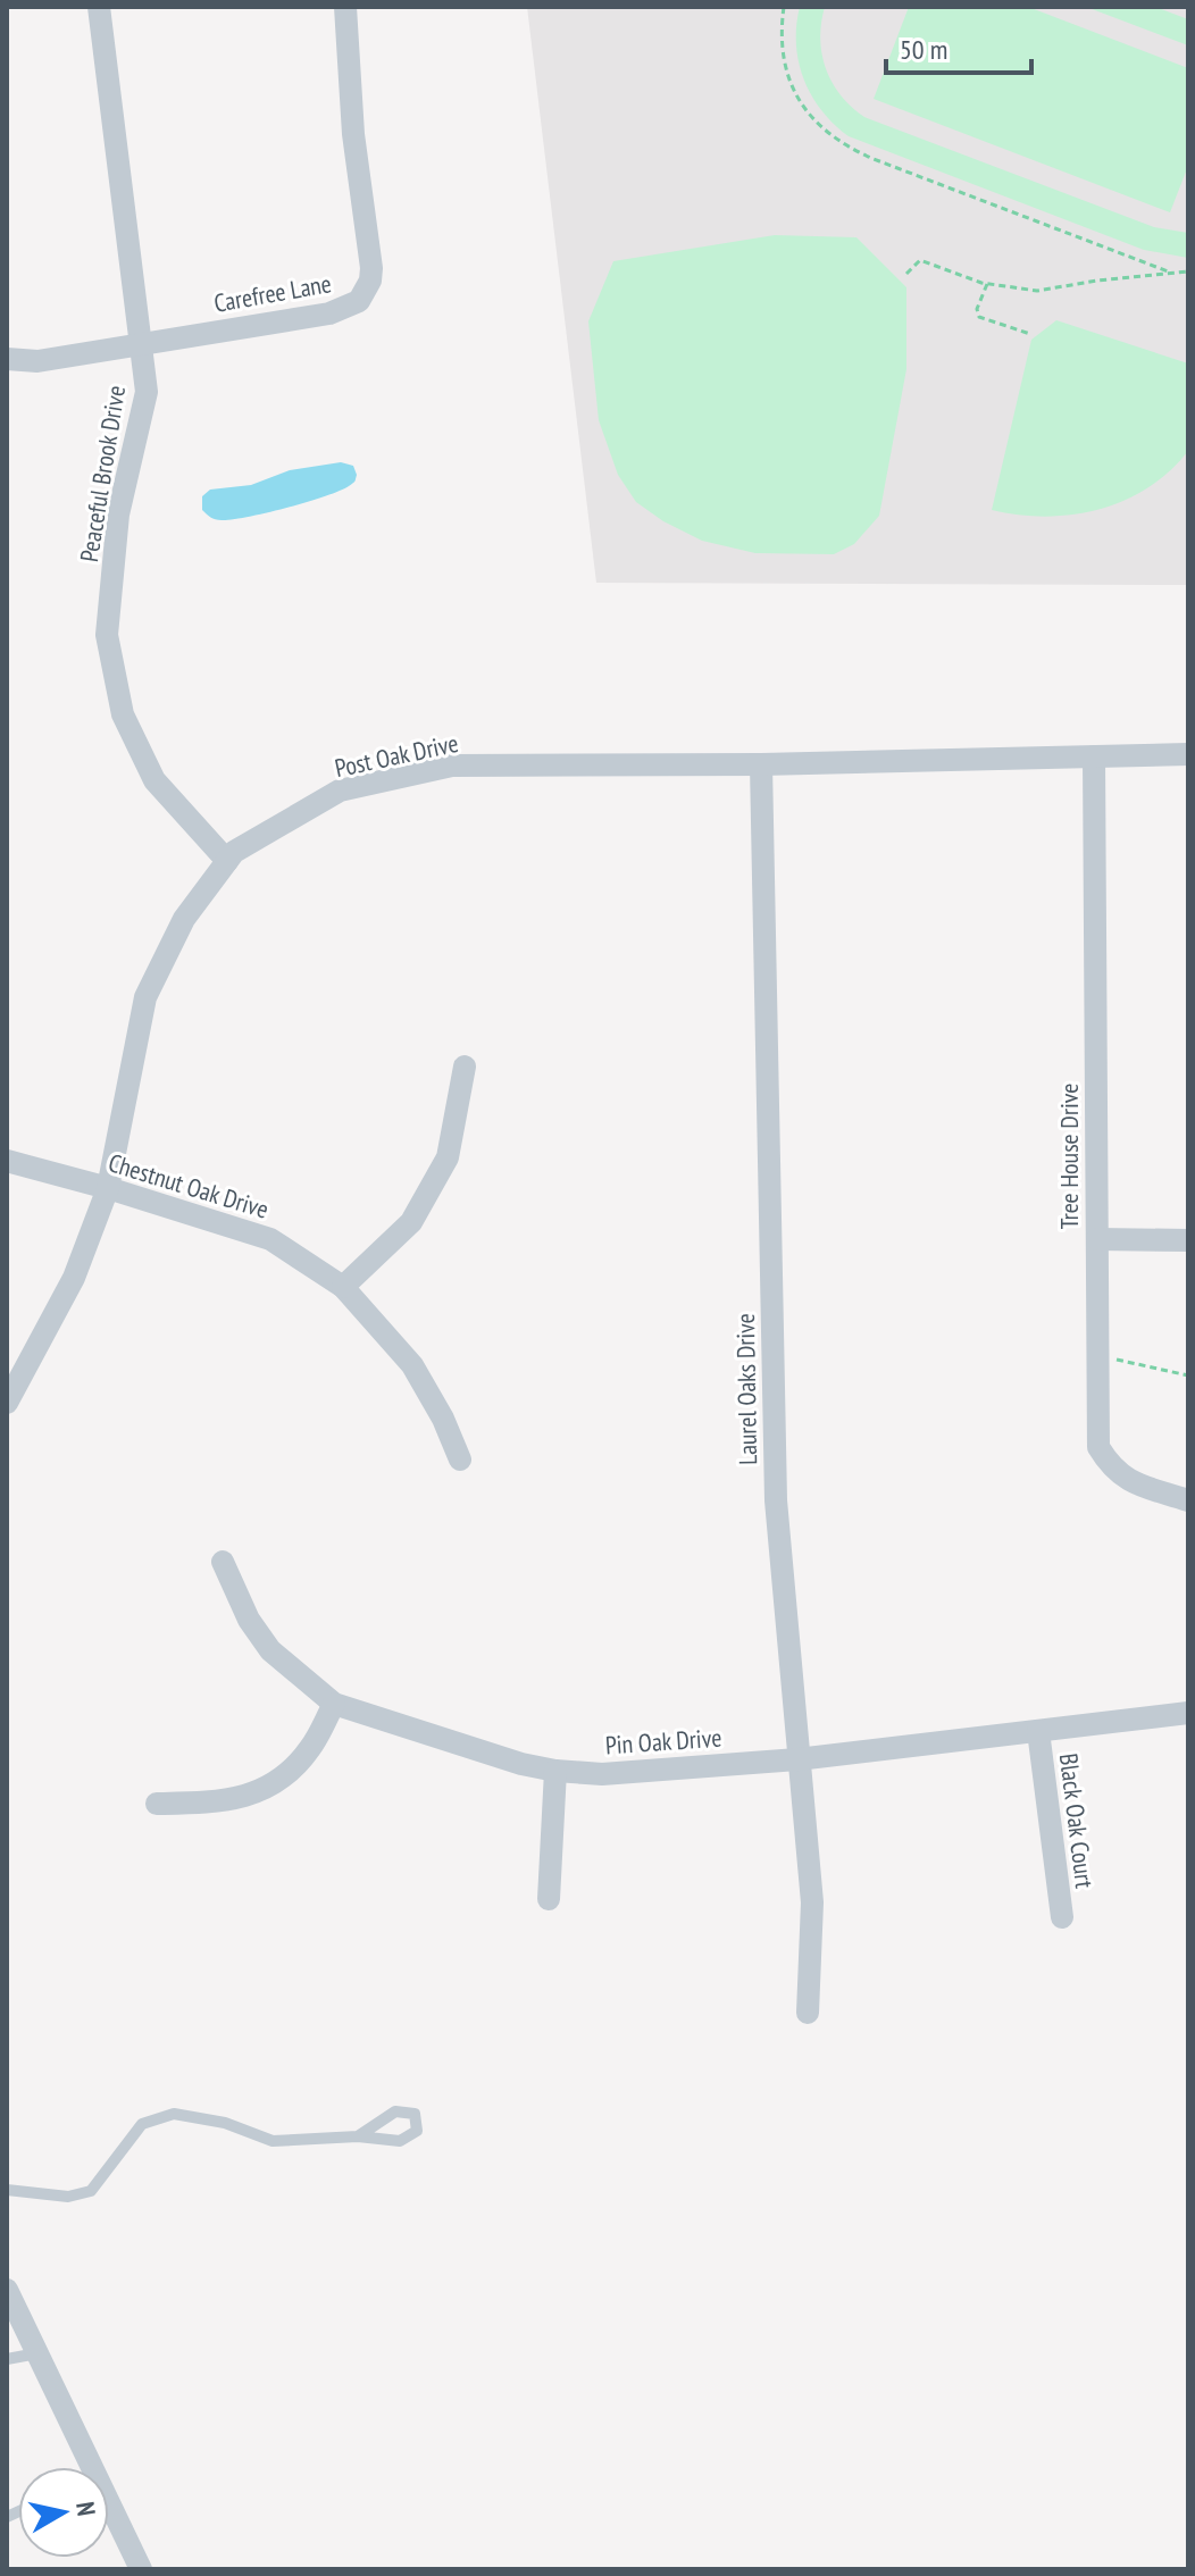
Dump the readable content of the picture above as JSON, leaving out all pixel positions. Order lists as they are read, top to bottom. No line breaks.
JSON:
{"streets":{"street":["Carefree Lane","Peaceful Brook Drive","Post Oak Drive","Tree House Drive","Chestnut Oak Drive","Laurel Oaks Drive","Pin Oak Drive","Black Oak Court"]},"crossings":[["Carefree Lane","Peaceful Brook Drive"],["Peaceful Brook Drive","Post Oak Drive"],["Post Oak Drive","Tree House Drive"],["Post Oak Drive","Chestnut Oak Drive"],["Post Oak Drive","Laurel Oaks Drive"],["Laurel Oaks Drive","Pin Oak Drive"],["Pin Oak Drive","Black Oak Court"]],"scale_bar":"50 m","north":"right"}
